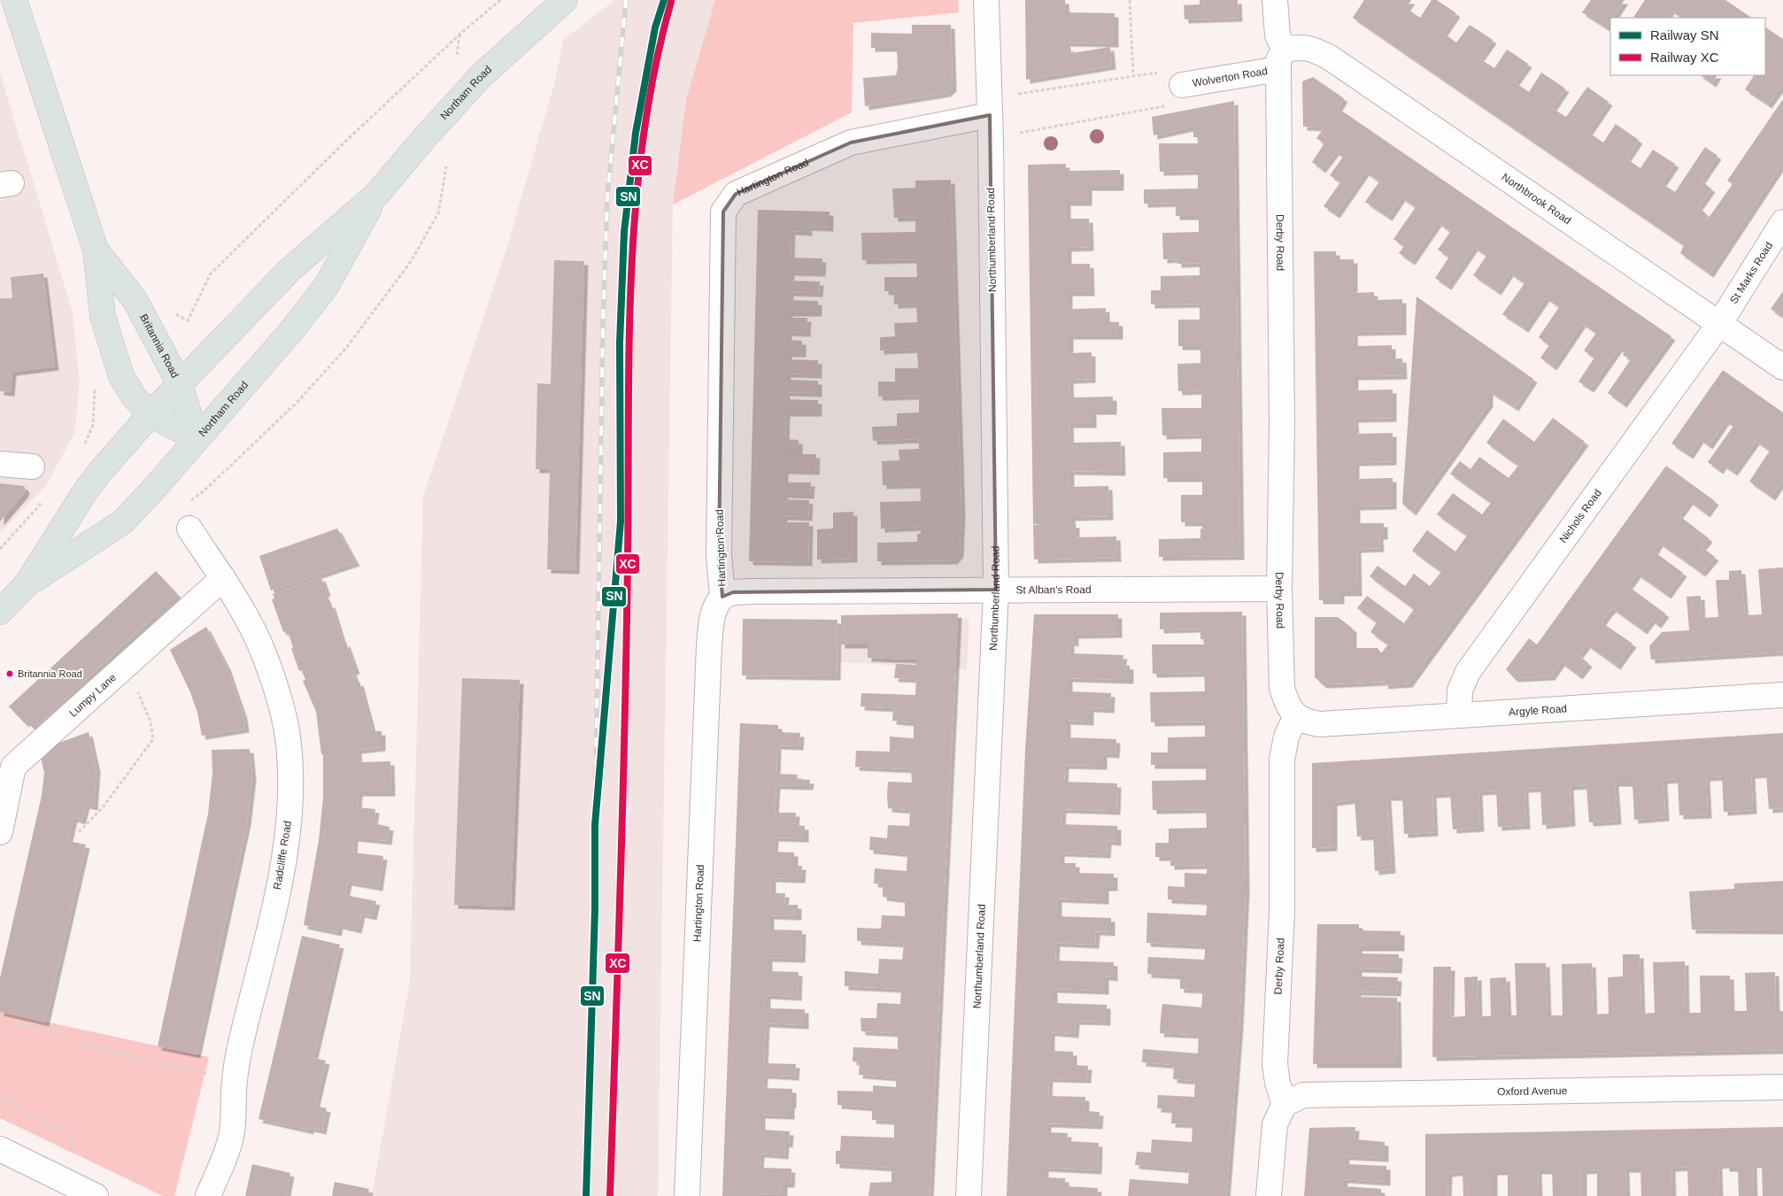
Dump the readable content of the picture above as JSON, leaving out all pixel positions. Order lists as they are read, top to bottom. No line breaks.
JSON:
{"streets":{"main road":["Northam Road","Britannia Road"],"street":["Wolverton Road","Hartington Road","Northbrook Road","Northumberland Road","Derby Road","St Marks Road","Nichols Road","St Alban's Road","Lumpy Lane","Argyle Road","Radcliffe Road","Oxford Avenue"]},"crossings":[["Wolverton Road","Northbrook Road"],["Wolverton Road","Derby Road"],["Northam Road","Britannia Road"],["Hartington Road","Northumberland Road"],["Hartington Road","St Alban's Road"],["Northbrook Road","Derby Road"],["Northbrook Road","St Marks Road"],["Northbrook Road","Nichols Road"],["Northumberland Road","St Alban's Road"],["Derby Road","St Alban's Road"],["Derby Road","Argyle Road"],["Derby Road","Oxford Avenue"],["St Marks Road","Nichols Road"],["Nichols Road","Argyle Road"],["Lumpy Lane","Radcliffe Road"]],"places":["Britannia Road"],"lines":["rail line SN","rail line XC"],"legend":["Railway SN","Railway XC"]}
